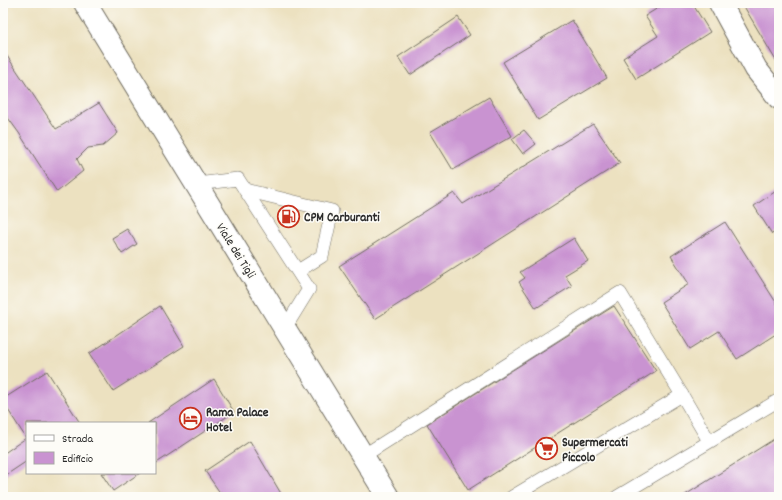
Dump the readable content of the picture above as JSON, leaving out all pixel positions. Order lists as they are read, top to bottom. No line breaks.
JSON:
{"streets":{"street":["Viale dei Tigli"]},"places":{"fuel station":["CPM Carburanti"],"hotel":["Rama Palace Hotel"],"supermarket":["Supermercati Piccolo"]},"legend":["Strada","Edificio"]}
